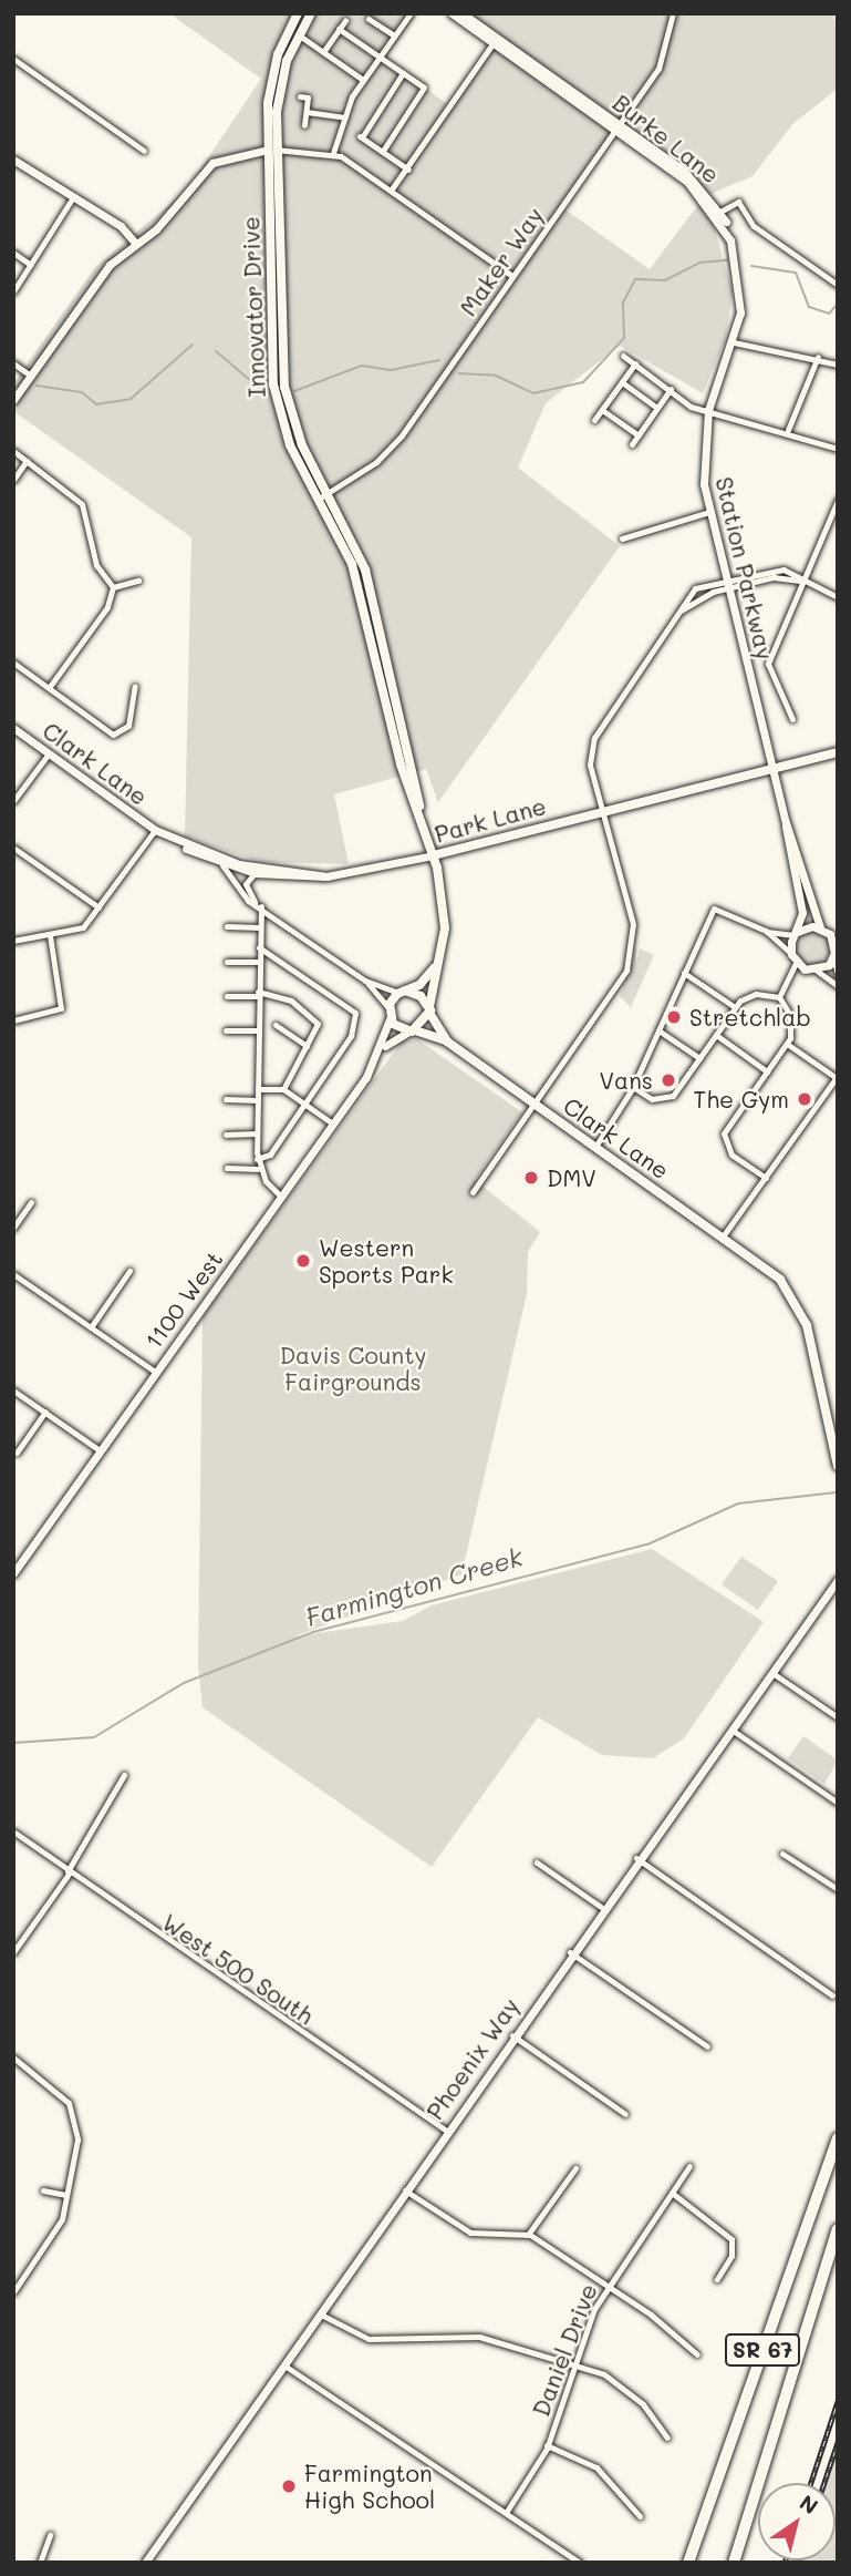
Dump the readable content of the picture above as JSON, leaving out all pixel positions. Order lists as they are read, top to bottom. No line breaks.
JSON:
{"streets":{"highway":["SR 67"],"main road":["Innovator Drive","Clark Lane","Park Lane"],"street":["Burke Lane","Maker Way","Station Parkway","1100 West","West 500 South","Phoenix Way","Daniel Drive"]},"crossings":[["Burke Lane","Maker Way"],["Burke Lane","Station Parkway"],["Maker Way","Innovator Drive"],["Innovator Drive","Park Lane"],["Station Parkway","Park Lane"],["Clark Lane","Park Lane"],["Clark Lane","1100 West"],["West 500 South","Phoenix Way"]],"water":["Farmington Creek"],"parks":["Davis County Fairgrounds"],"places":["Stretchlab","Vans","The Gym","DMV","Western Sports Park","Farmington High School"],"north":"top right"}
